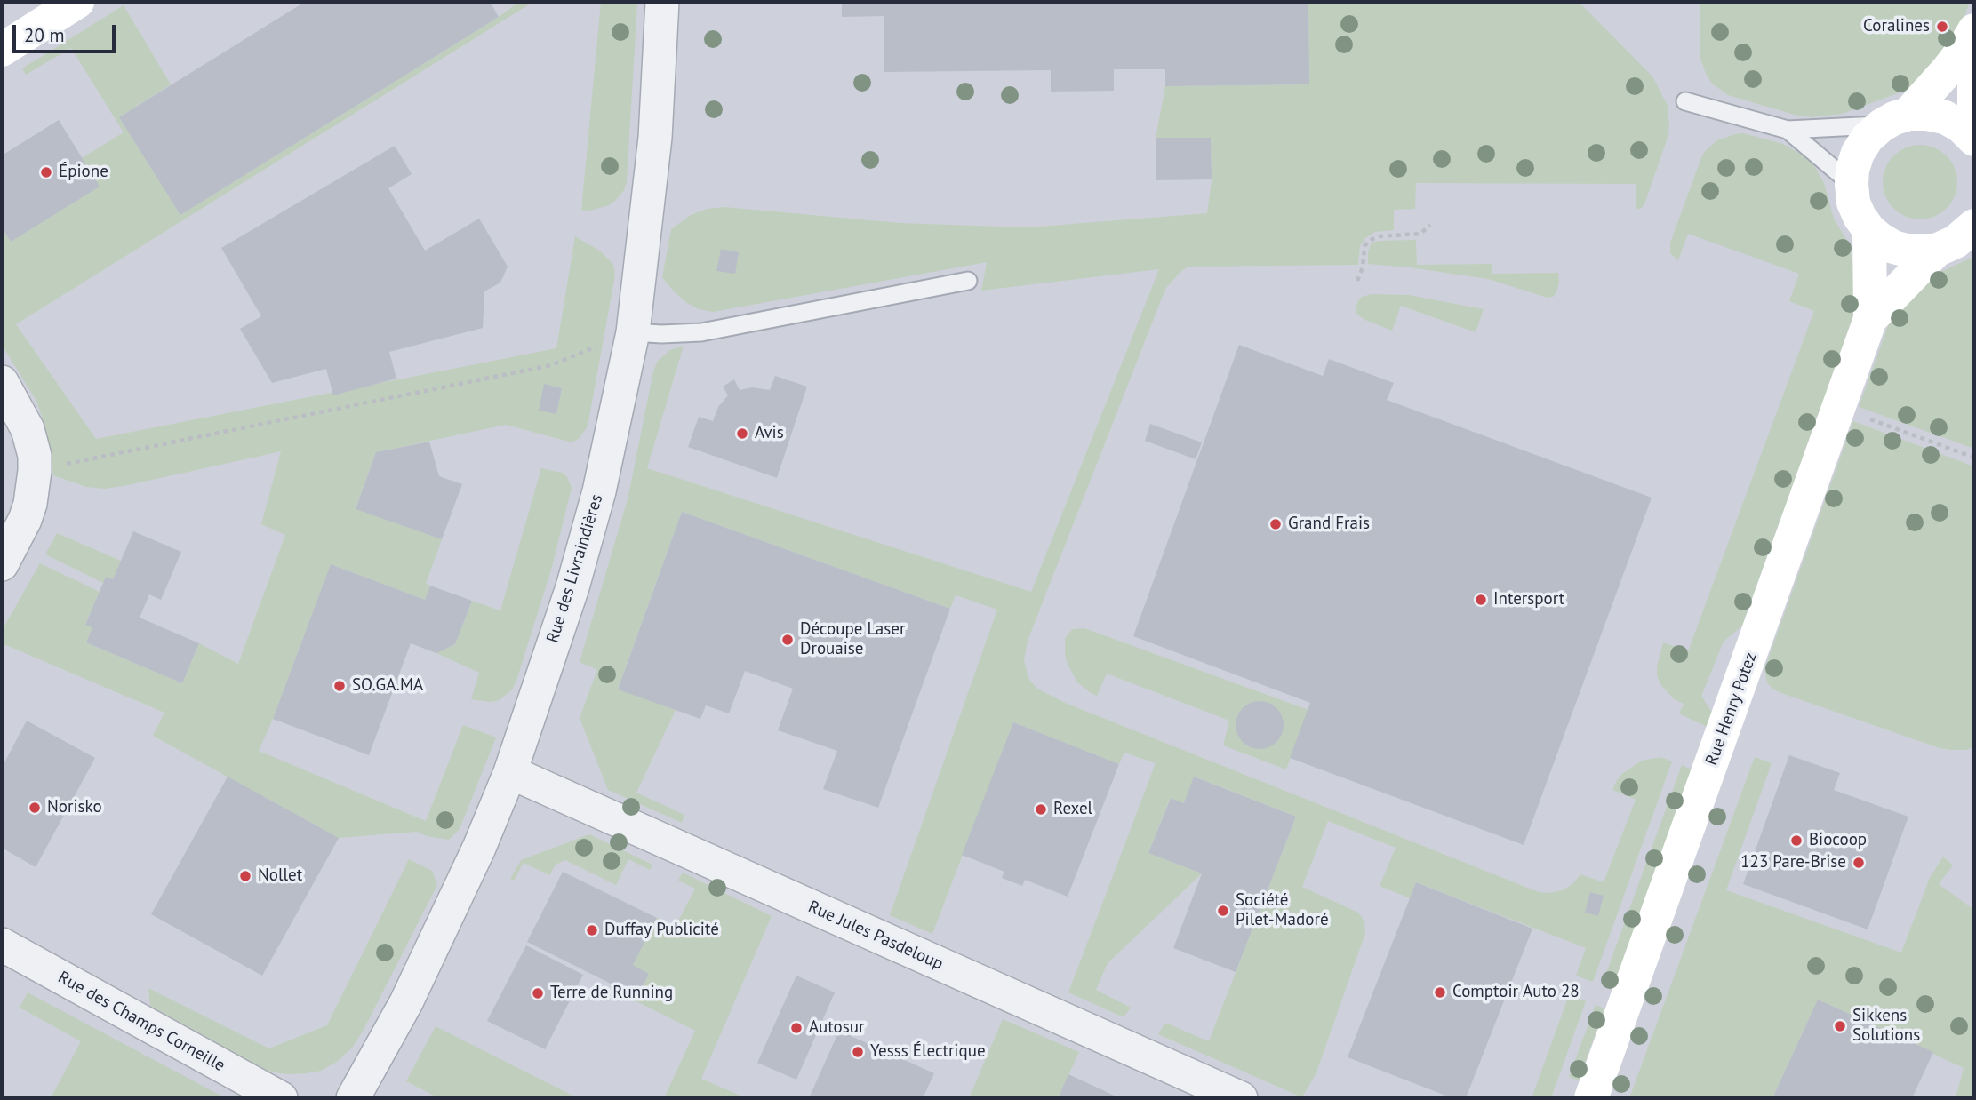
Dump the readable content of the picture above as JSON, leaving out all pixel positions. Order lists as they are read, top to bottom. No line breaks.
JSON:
{"streets":{"street":["Rue des Livraindières","Rue Henry Potez","Rue Jules Pasdeloup","Rue des Champs Corneille"]},"crossings":[["Rue des Livraindières","Rue Jules Pasdeloup"]],"places":["Coralines","Épione","Avis","Grand Frais","Intersport","Découpe Laser Drouaise","SO.GA.MA","Norisko","Rexel","Biocoop","123 Pare-Brise","Nollet","Société Pilet-Madoré","Duffay Publicité","Comptoir Auto 28","Terre de Running","Sikkens Solutions","Autosur","Yesss Électrique"],"scale_bar":"20 m"}
